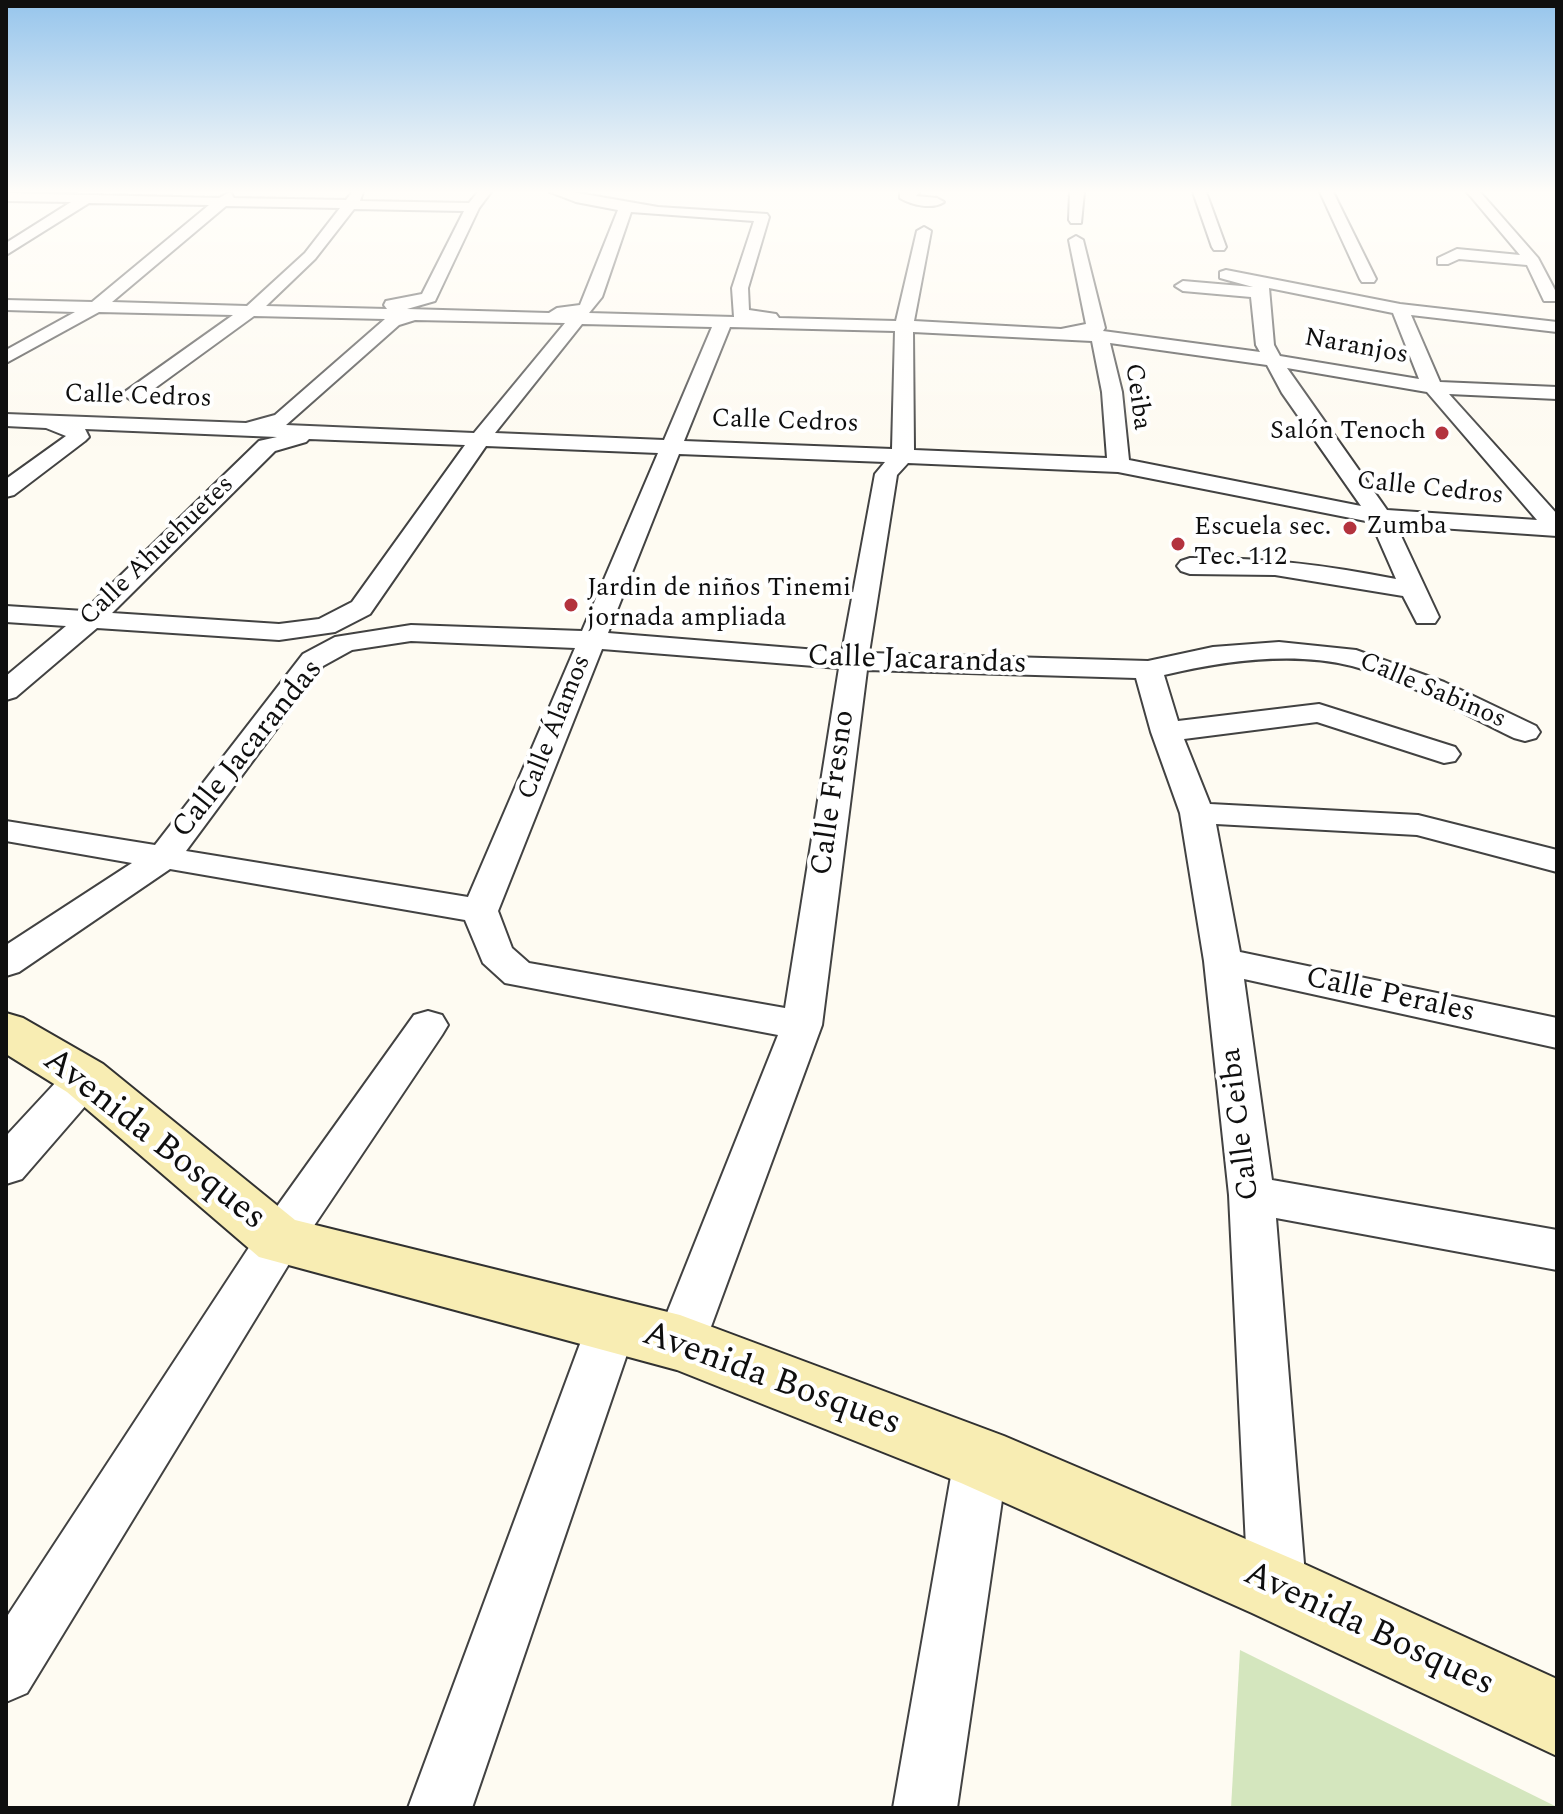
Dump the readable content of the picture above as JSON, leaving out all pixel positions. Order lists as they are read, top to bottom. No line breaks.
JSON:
{"streets":{"street":["Naranjos","Ceiba","Calle Cedros","Calle Ahuehuetes","Calle Jacarandas","Calle Sabinos","Calle Álamos","Calle Fresno","Calle Perales","Calle Ceiba","Avenida Bosques"]},"crossings":[["Naranjos","Ceiba"],["Ceiba","Calle Cedros"],["Calle Cedros","Calle Ahuehuetes"],["Calle Cedros","Calle Jacarandas"],["Calle Cedros","Calle Álamos"],["Calle Cedros","Calle Fresno"],["Calle Ahuehuetes","Calle Jacarandas"],["Calle Jacarandas","Calle Sabinos"],["Calle Jacarandas","Calle Álamos"],["Calle Jacarandas","Calle Fresno"],["Calle Jacarandas","Calle Ceiba"],["Calle Sabinos","Calle Ceiba"],["Calle Fresno","Avenida Bosques"],["Calle Perales","Calle Ceiba"],["Calle Ceiba","Avenida Bosques"]],"places":["Salón Tenoch","Zumba","Escuela sec. Tec. 112","Jardin de niños Tinemi jornada ampliada"]}
